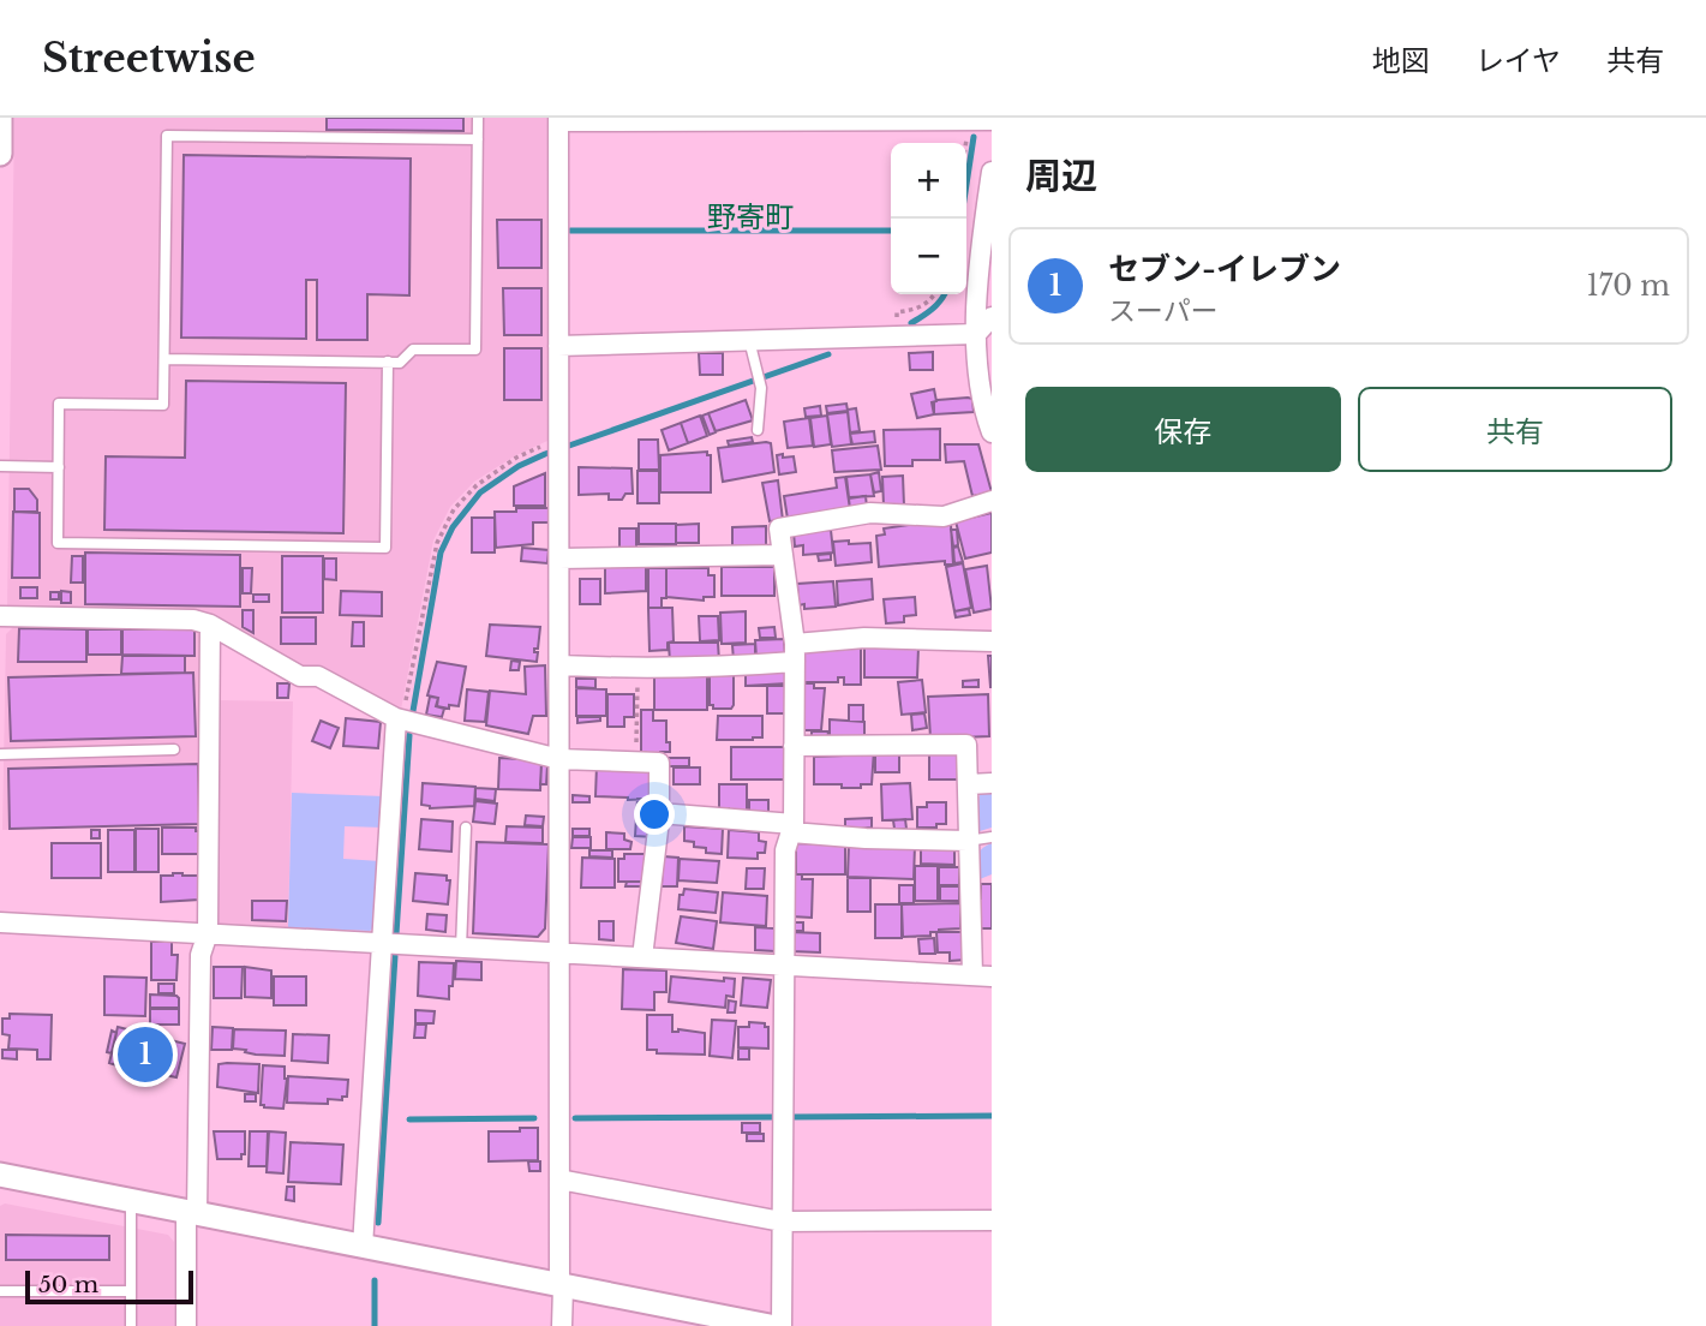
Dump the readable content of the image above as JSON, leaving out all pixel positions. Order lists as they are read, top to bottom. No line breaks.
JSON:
{"districts":["野寄町"],"scale_bar":"50 m","page":{"header":"Streetwise","nav":["地図","レイヤ","共有"],"heading":"周辺","map_buttons":["+","−"],"list":[{"mark":"1","name":"セブン-イレブン","note":"スーパー","value":"170 m"}],"buttons":["保存","共有"],"pins":"1","scale":"50 m"}}
